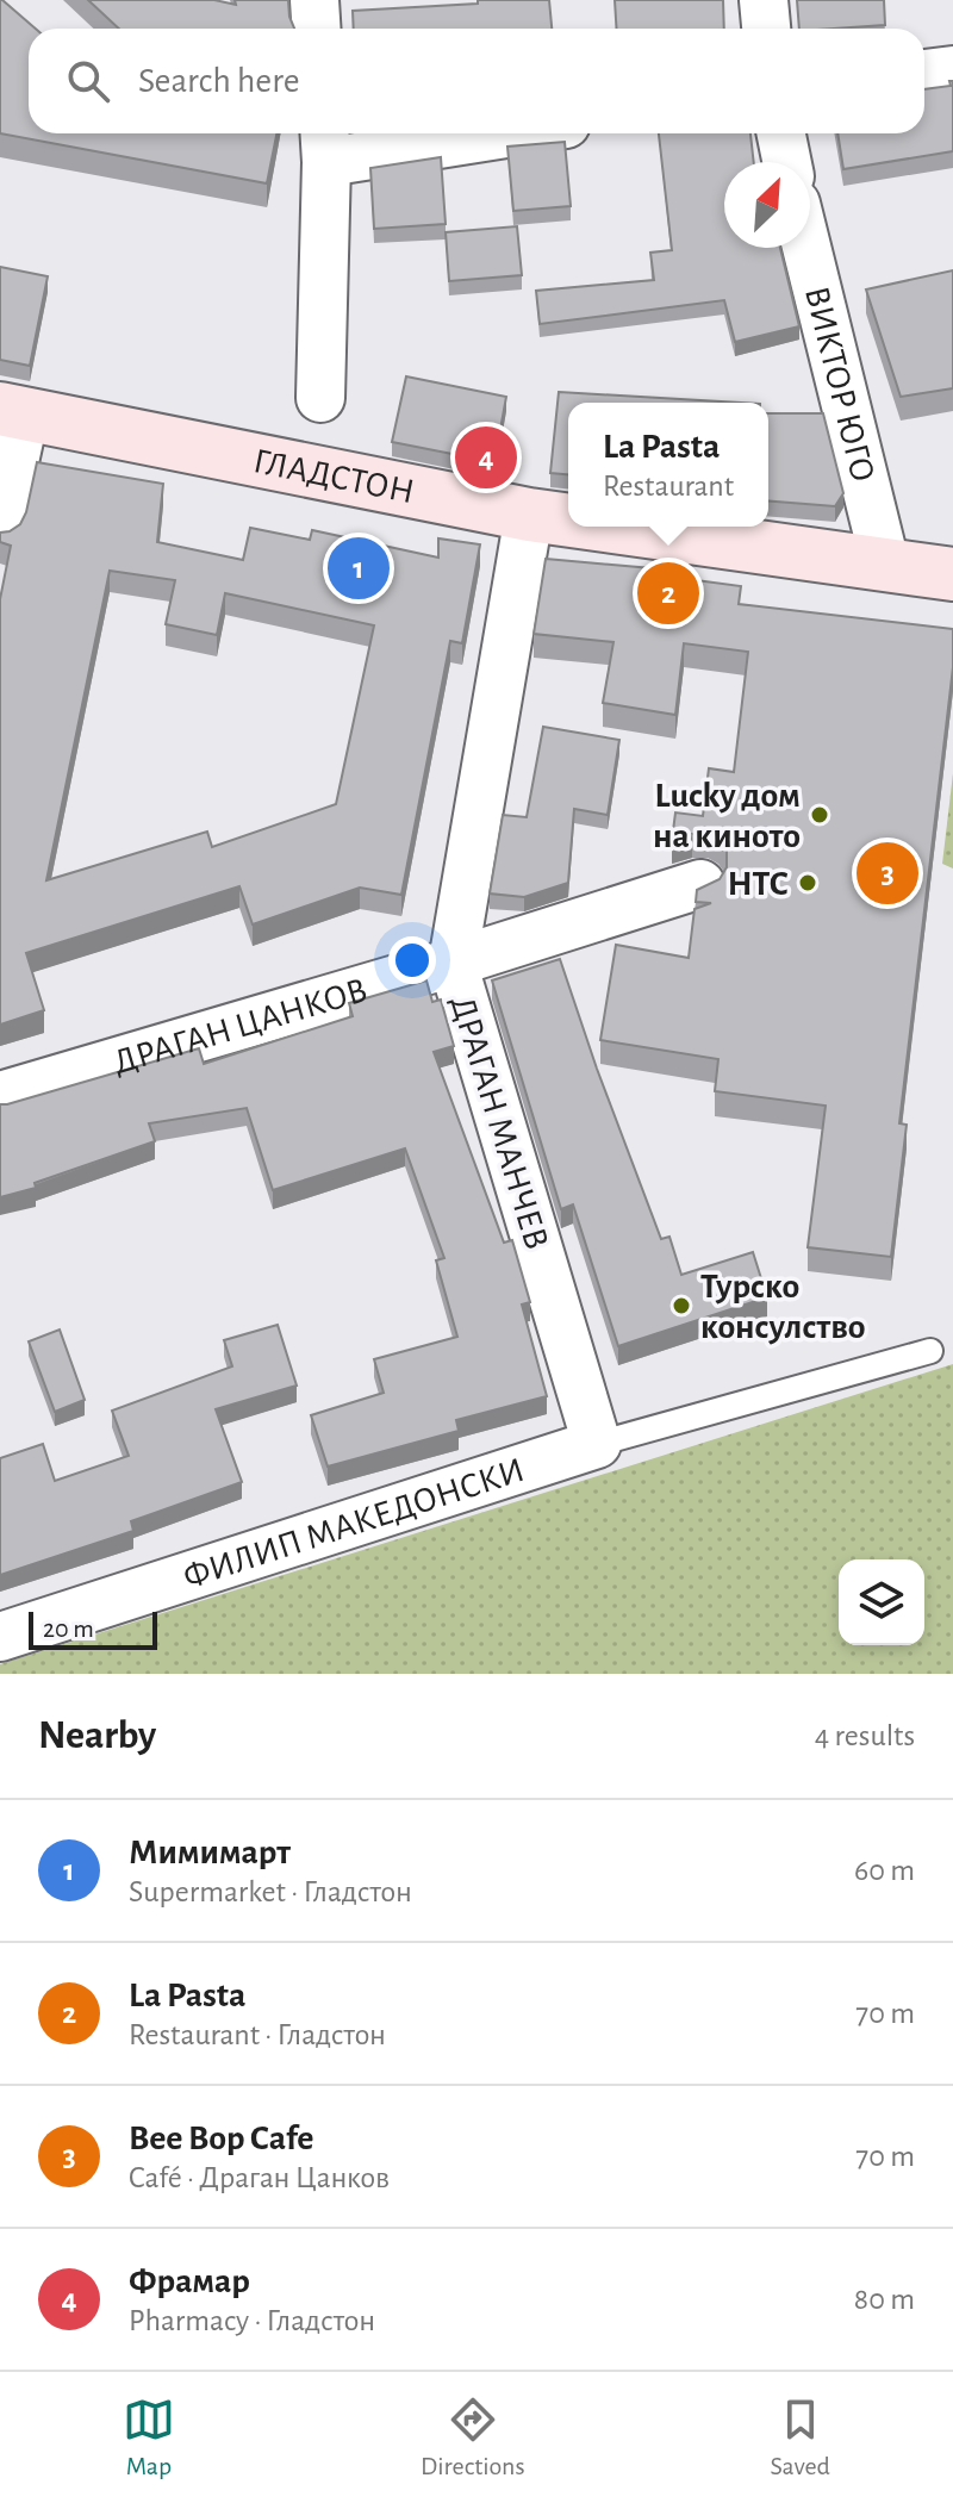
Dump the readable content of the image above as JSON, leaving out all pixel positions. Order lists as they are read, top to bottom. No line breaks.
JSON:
{"streets":{"main road":["ГЛАДСТОН"],"street":["ВИКТОР ЮГО","ДРАГАН ЦАНКОВ","ДРАГАН МАНЧЕВ","ФИЛИП МАКЕДОНСКИ"]},"crossings":[["ВИКТОР ЮГО","ГЛАДСТОН"],["ГЛАДСТОН","ДРАГАН МАНЧЕВ"],["ДРАГАН ЦАНКОВ","ДРАГАН МАНЧЕВ"],["ДРАГАН МАНЧЕВ","ФИЛИП МАКЕДОНСКИ"]],"places":["Lucky дом на киното","НТС","Турско консулство"],"scale_bar":"20 m","north":"top right","page":{"search":"Search here","popup":["La Pasta","Restaurant"],"pins":["4","1","2","3"],"scale":"20 m","heading":["Nearby","4 results"],"list":[{"mark":"1","name":"Мимимарт","note":"Supermarket · Гладстон","value":"60 m"},{"mark":"2","name":"La Pasta","note":"Restaurant · Гладстон","value":"70 m"},{"mark":"3","name":"Bee Bop Cafe","note":"Café · Драган Цанков","value":"70 m"},{"mark":"4","name":"Фрамар","note":"Pharmacy · Гладстон","value":"80 m"}],"nav":["Map","Directions","Saved"]}}
